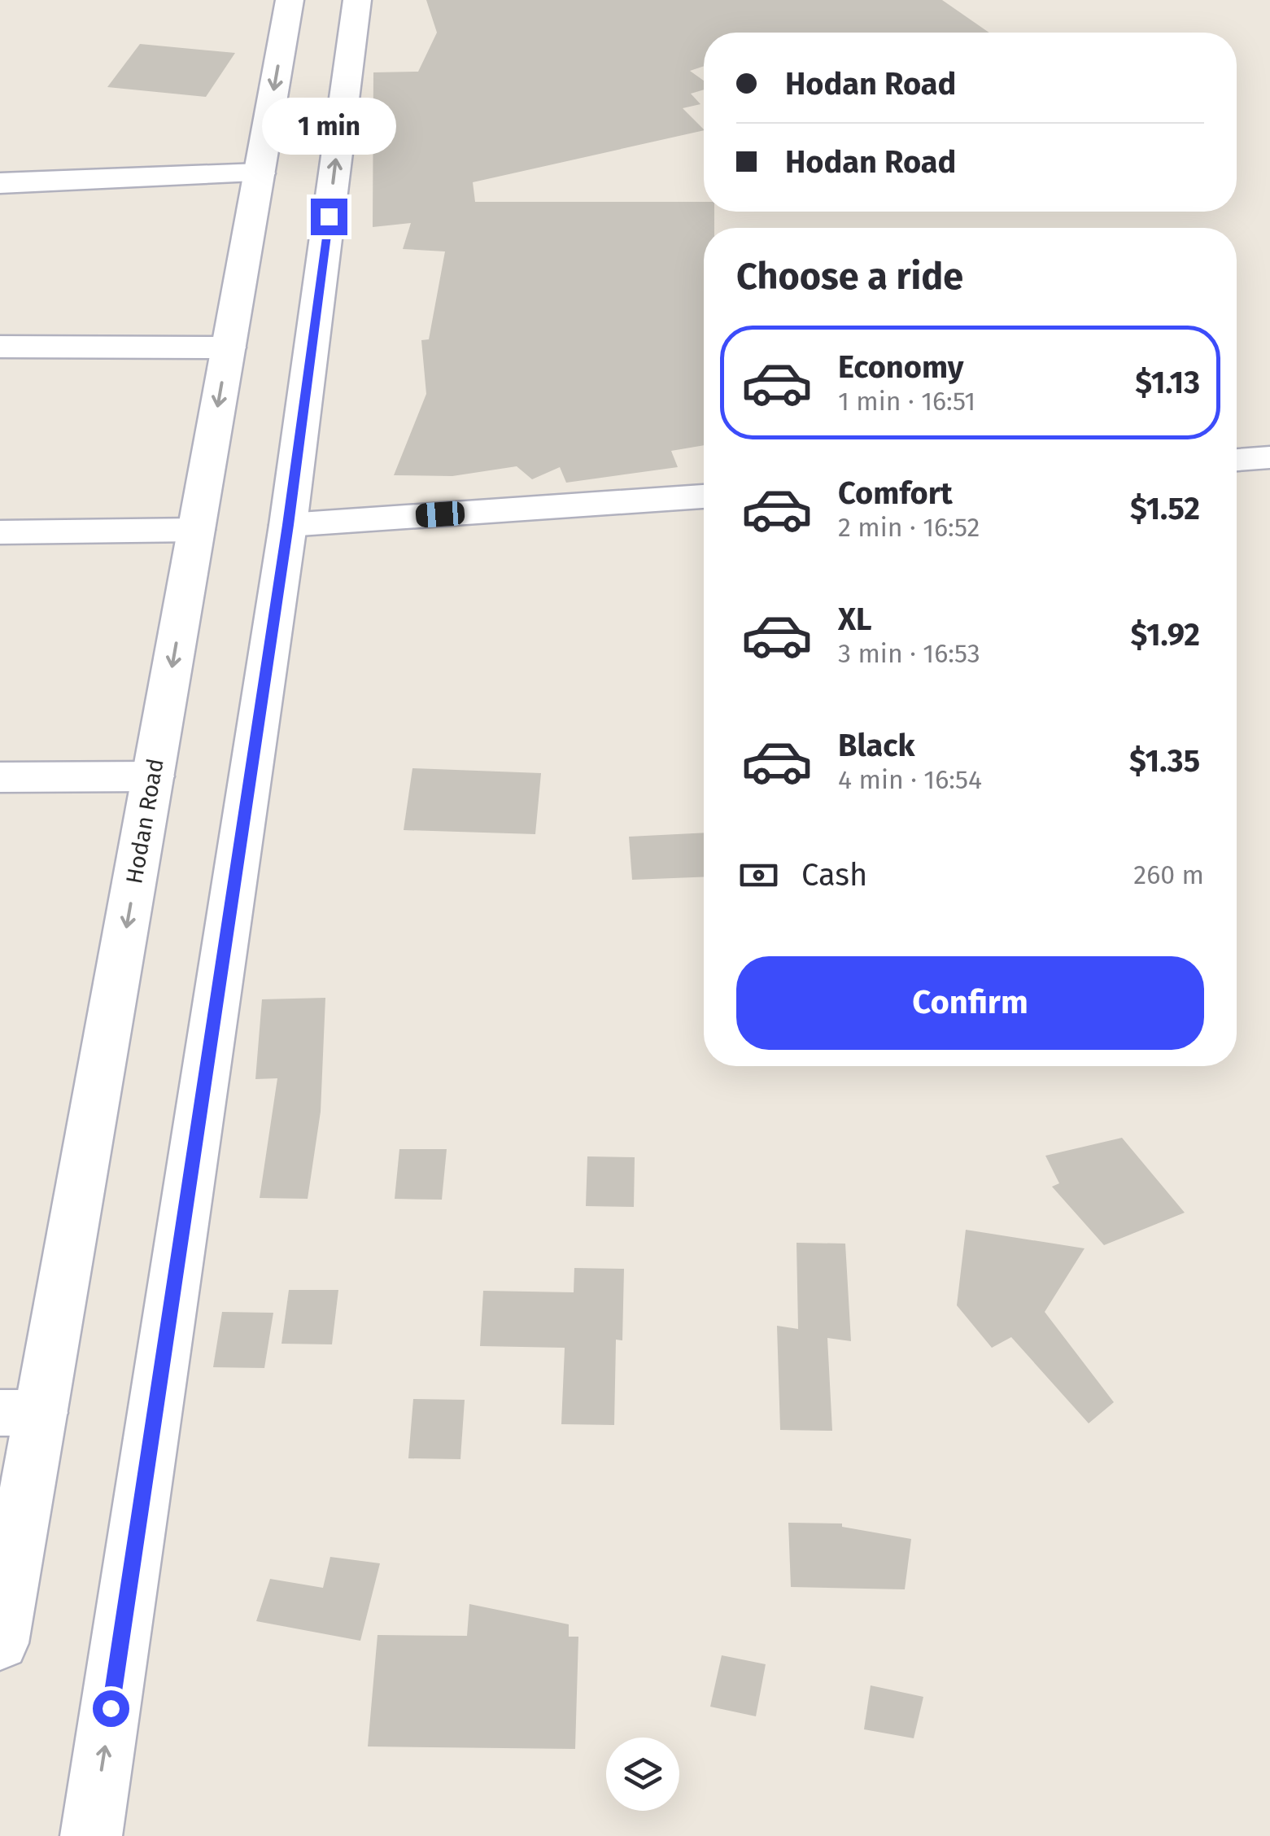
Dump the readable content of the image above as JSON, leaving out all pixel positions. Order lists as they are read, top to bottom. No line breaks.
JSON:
{"streets":{"main road":["Hodan Road"]},"page":{"banner":["Hodan Road","Hodan Road"],"bubble":"1 min","heading":"Choose a ride","list":[{"name":"Economy","note":"1 min · 16:51","value":"$1.13"},{"name":"Comfort","note":"2 min · 16:52","value":"$1.52"},{"name":"XL","note":"3 min · 16:53","value":"$1.92"},{"name":"Black","note":"4 min · 16:54","value":"$1.35"}],"pay":["Cash","260 m"],"buttons":"Confirm"}}
